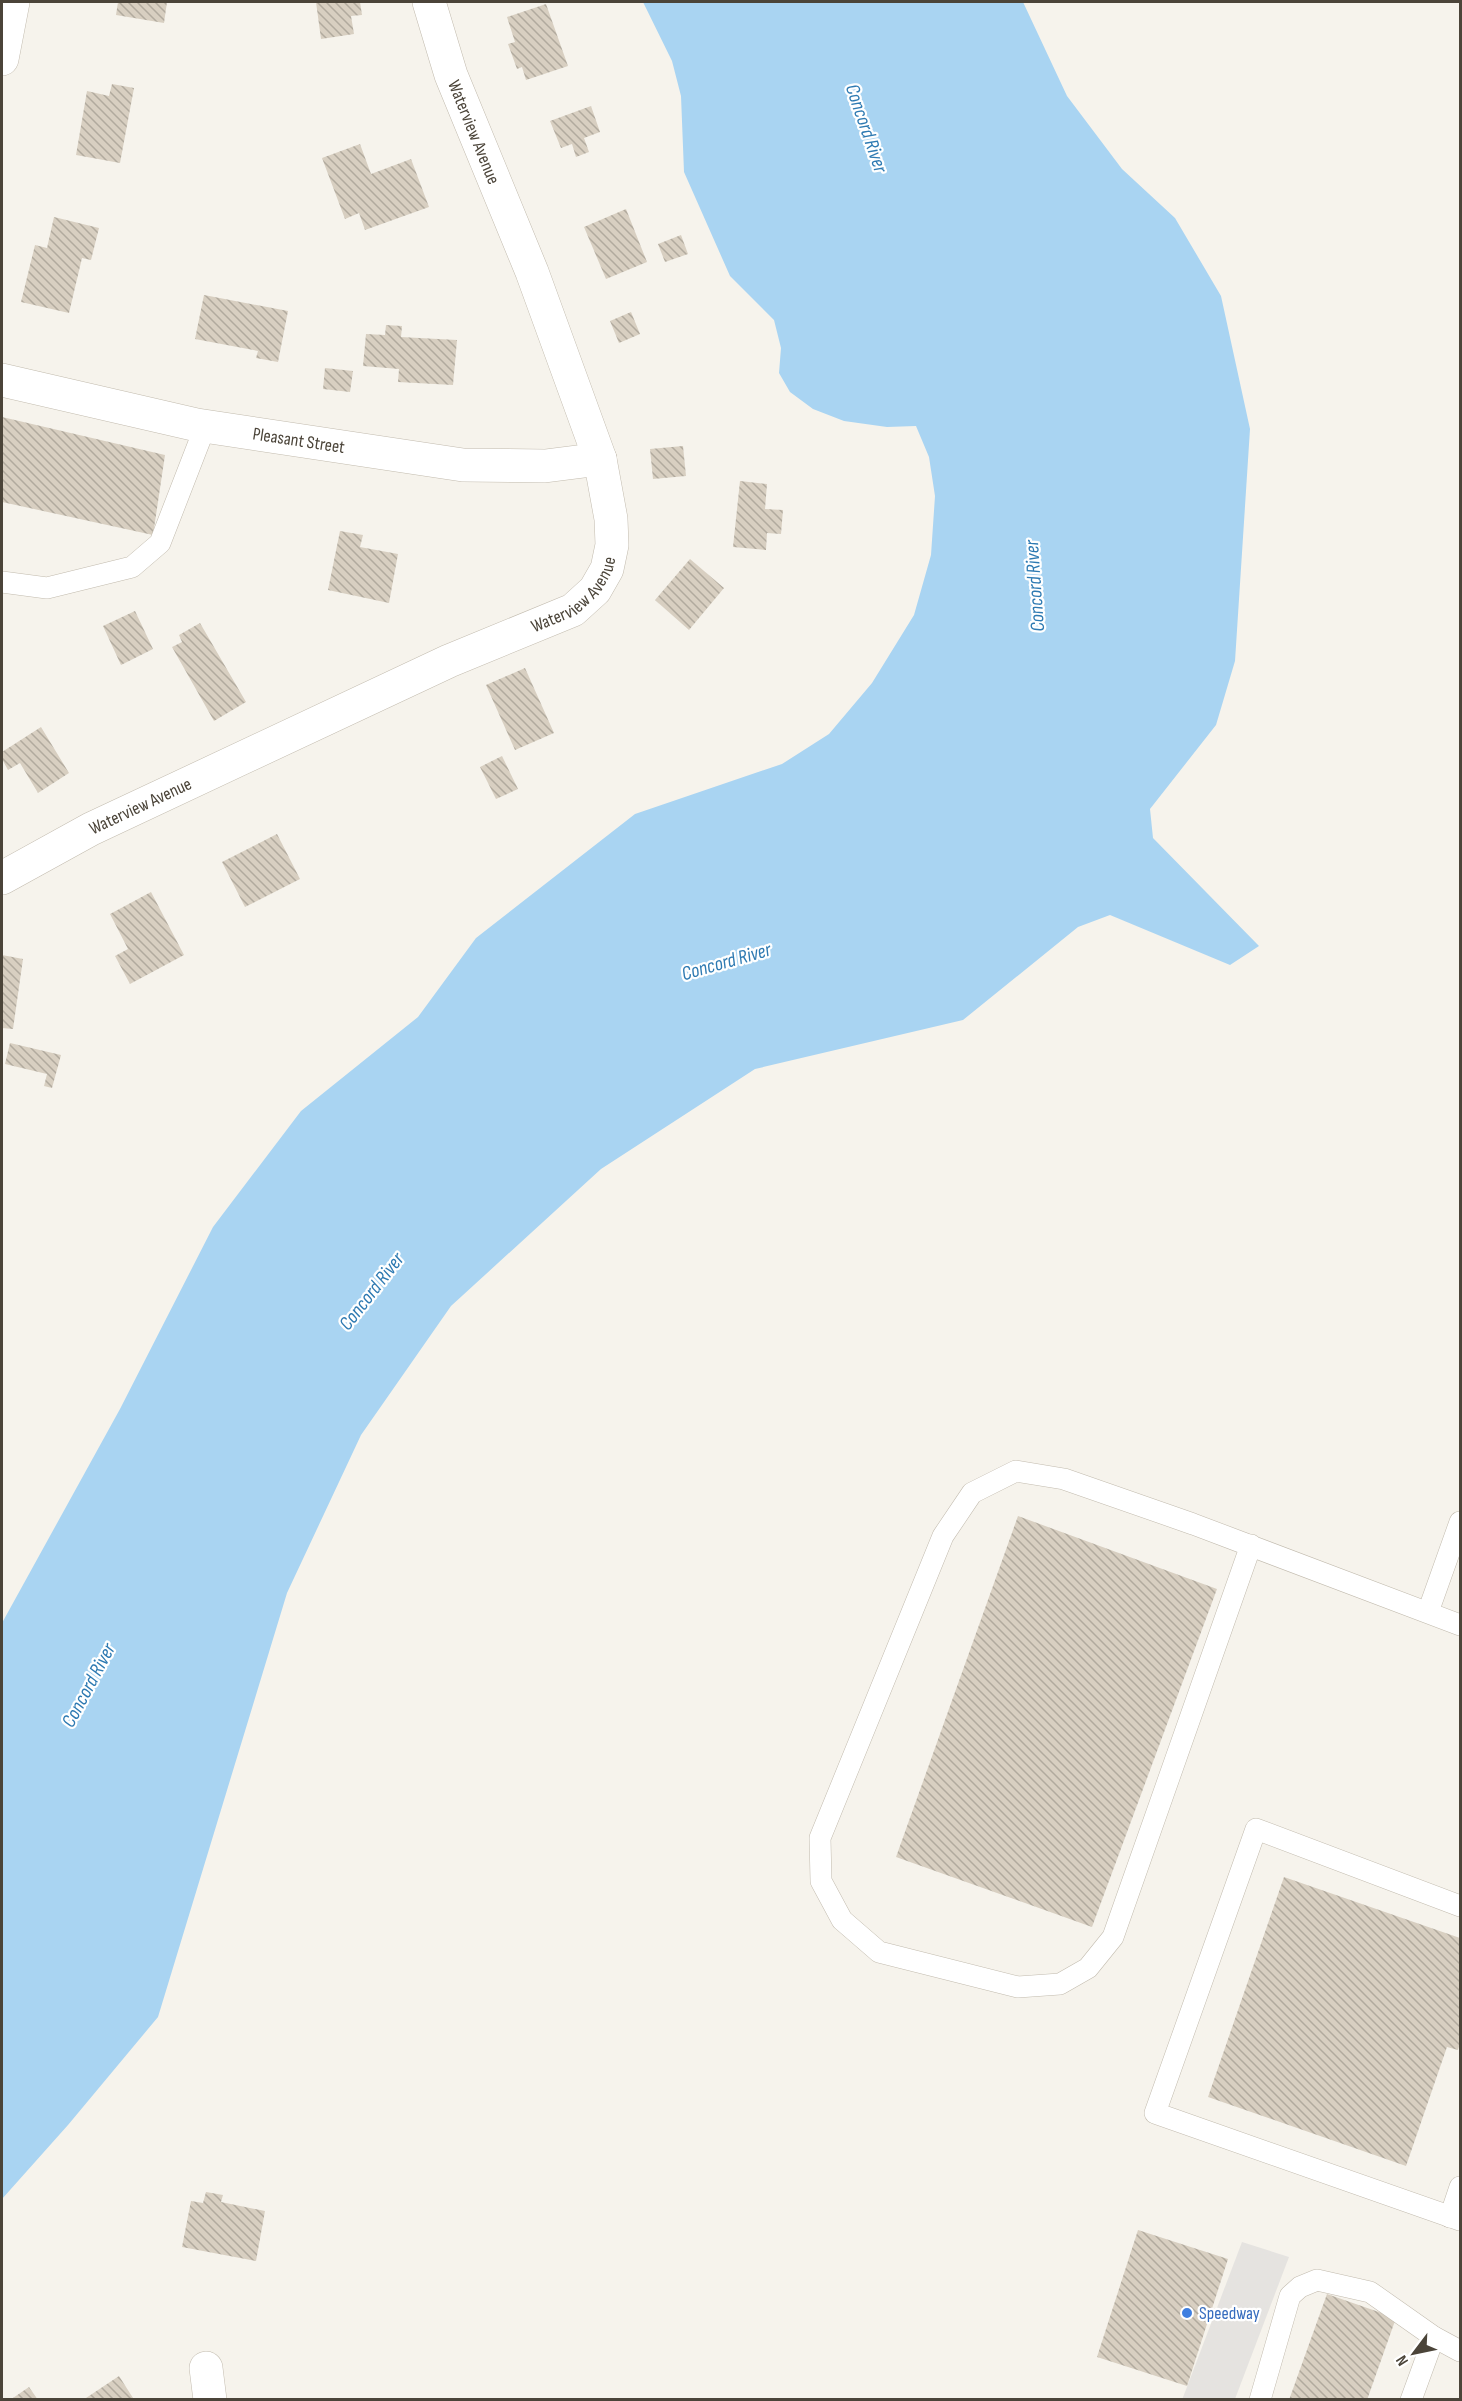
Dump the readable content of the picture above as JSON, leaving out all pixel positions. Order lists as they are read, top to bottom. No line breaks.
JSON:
{"streets":{"street":["Waterview Avenue","Pleasant Street"]},"crossings":[["Waterview Avenue","Pleasant Street"]],"water":["Concord River"],"places":["Speedway"],"north":"bottom left"}
